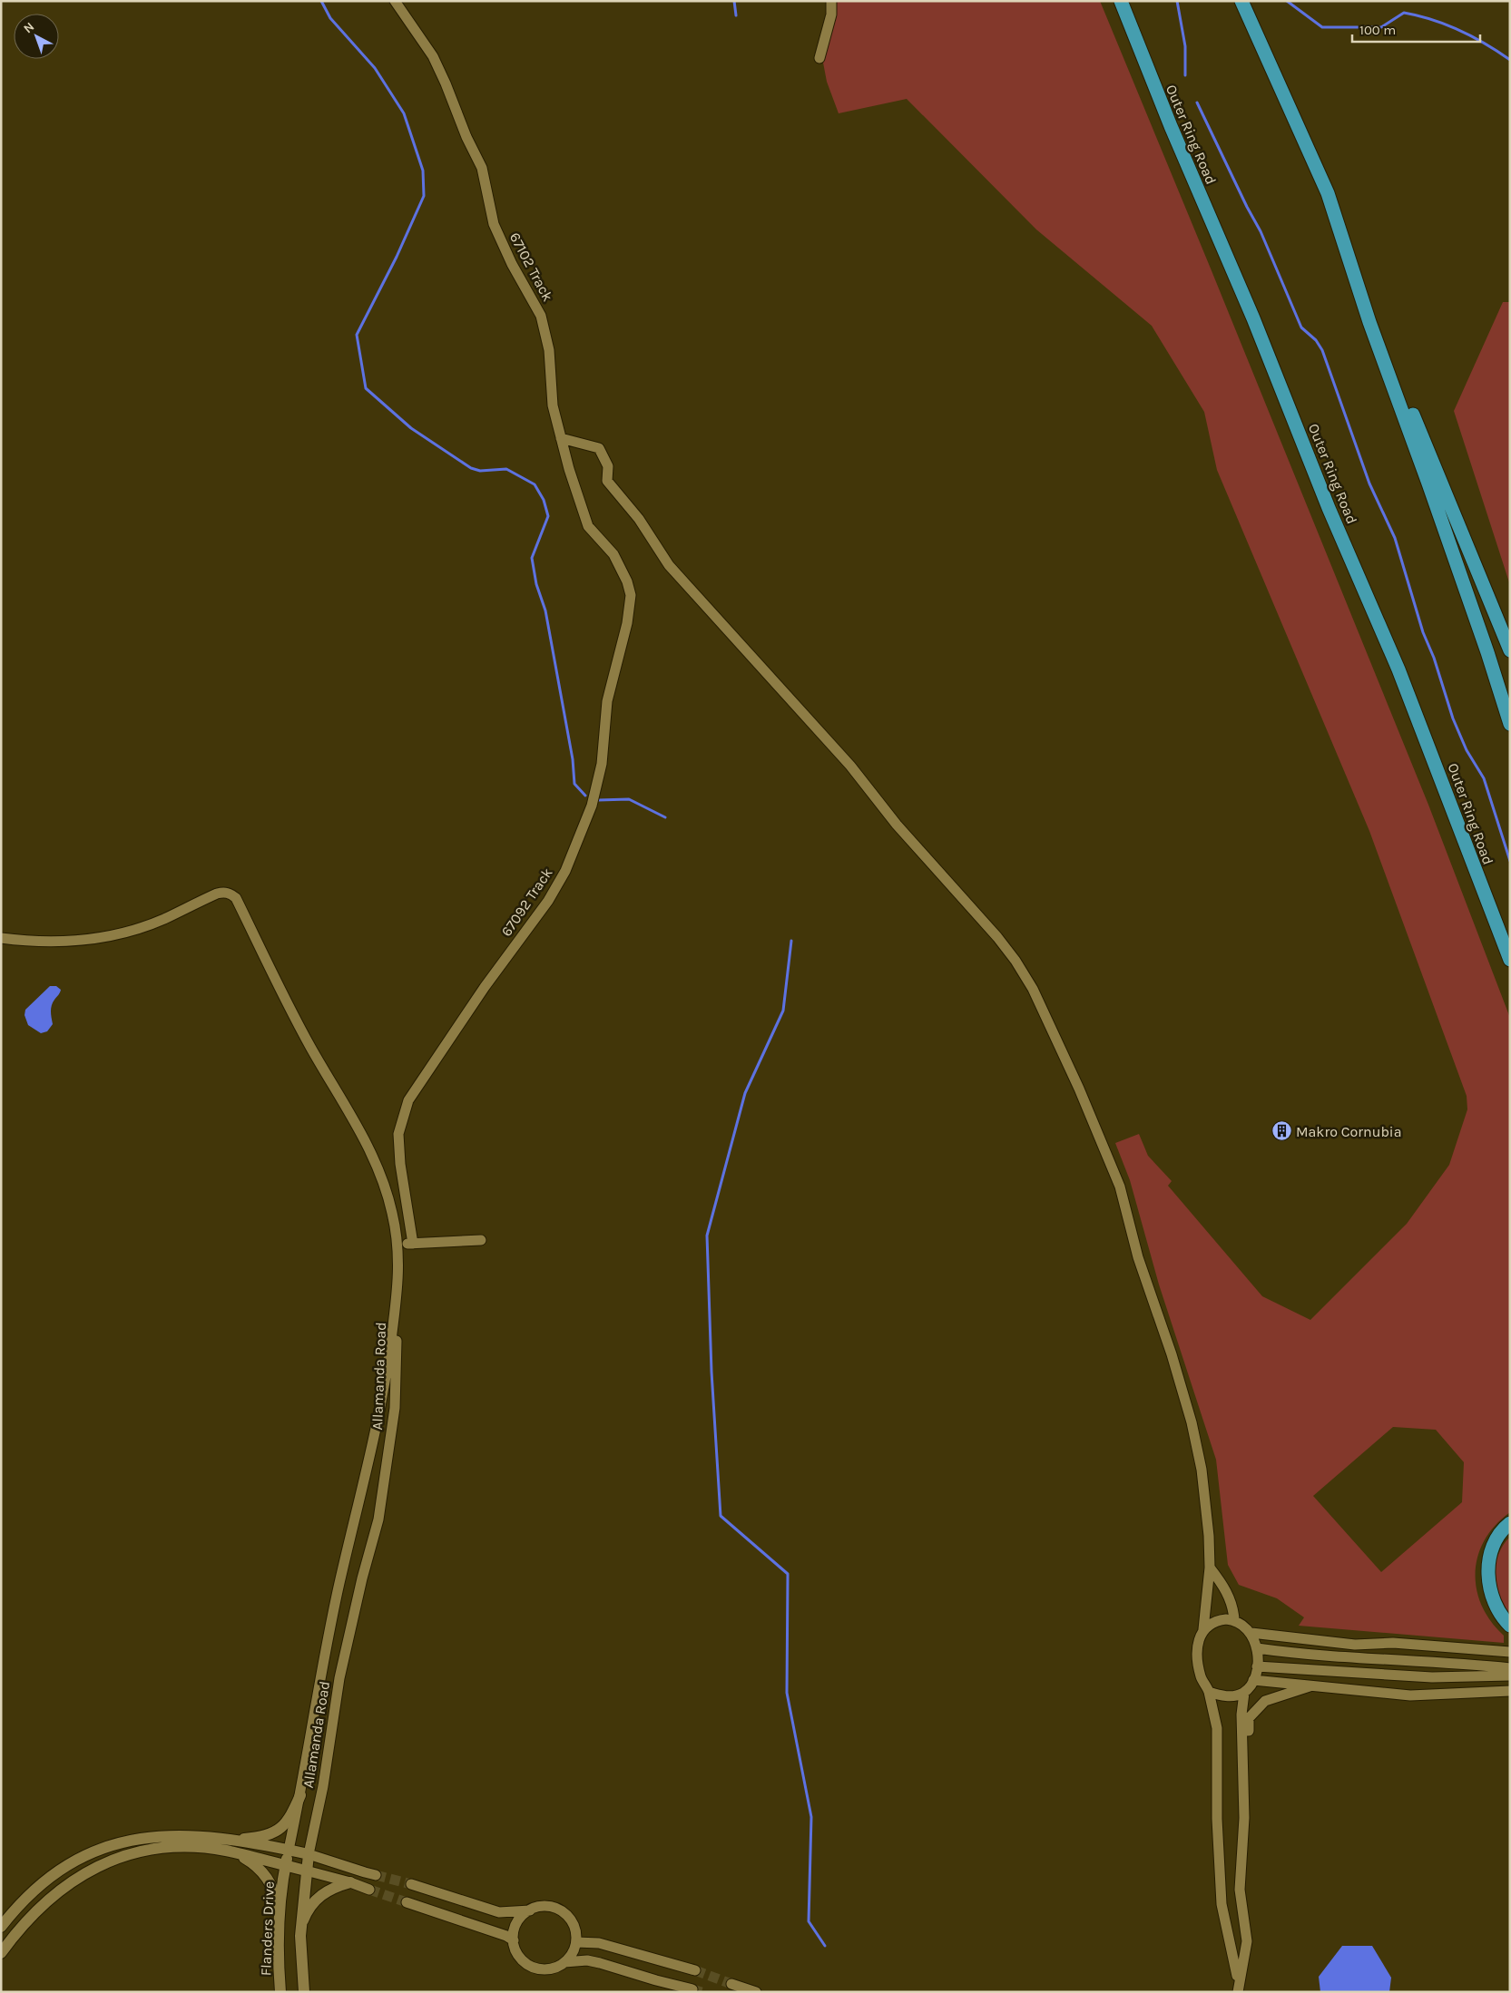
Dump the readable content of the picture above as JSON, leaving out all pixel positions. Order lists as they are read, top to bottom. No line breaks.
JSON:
{"streets":{"highway":["Outer Ring Road"],"street":["67102 Track","67092 Track","Allamanda Road","Flanders Drive"]},"crossings":[["67102 Track","67092 Track"],["Allamanda Road","Flanders Drive"]],"places":{"building":["Makro Cornubia"]},"scale_bar":"100 m","north":"top left"}
